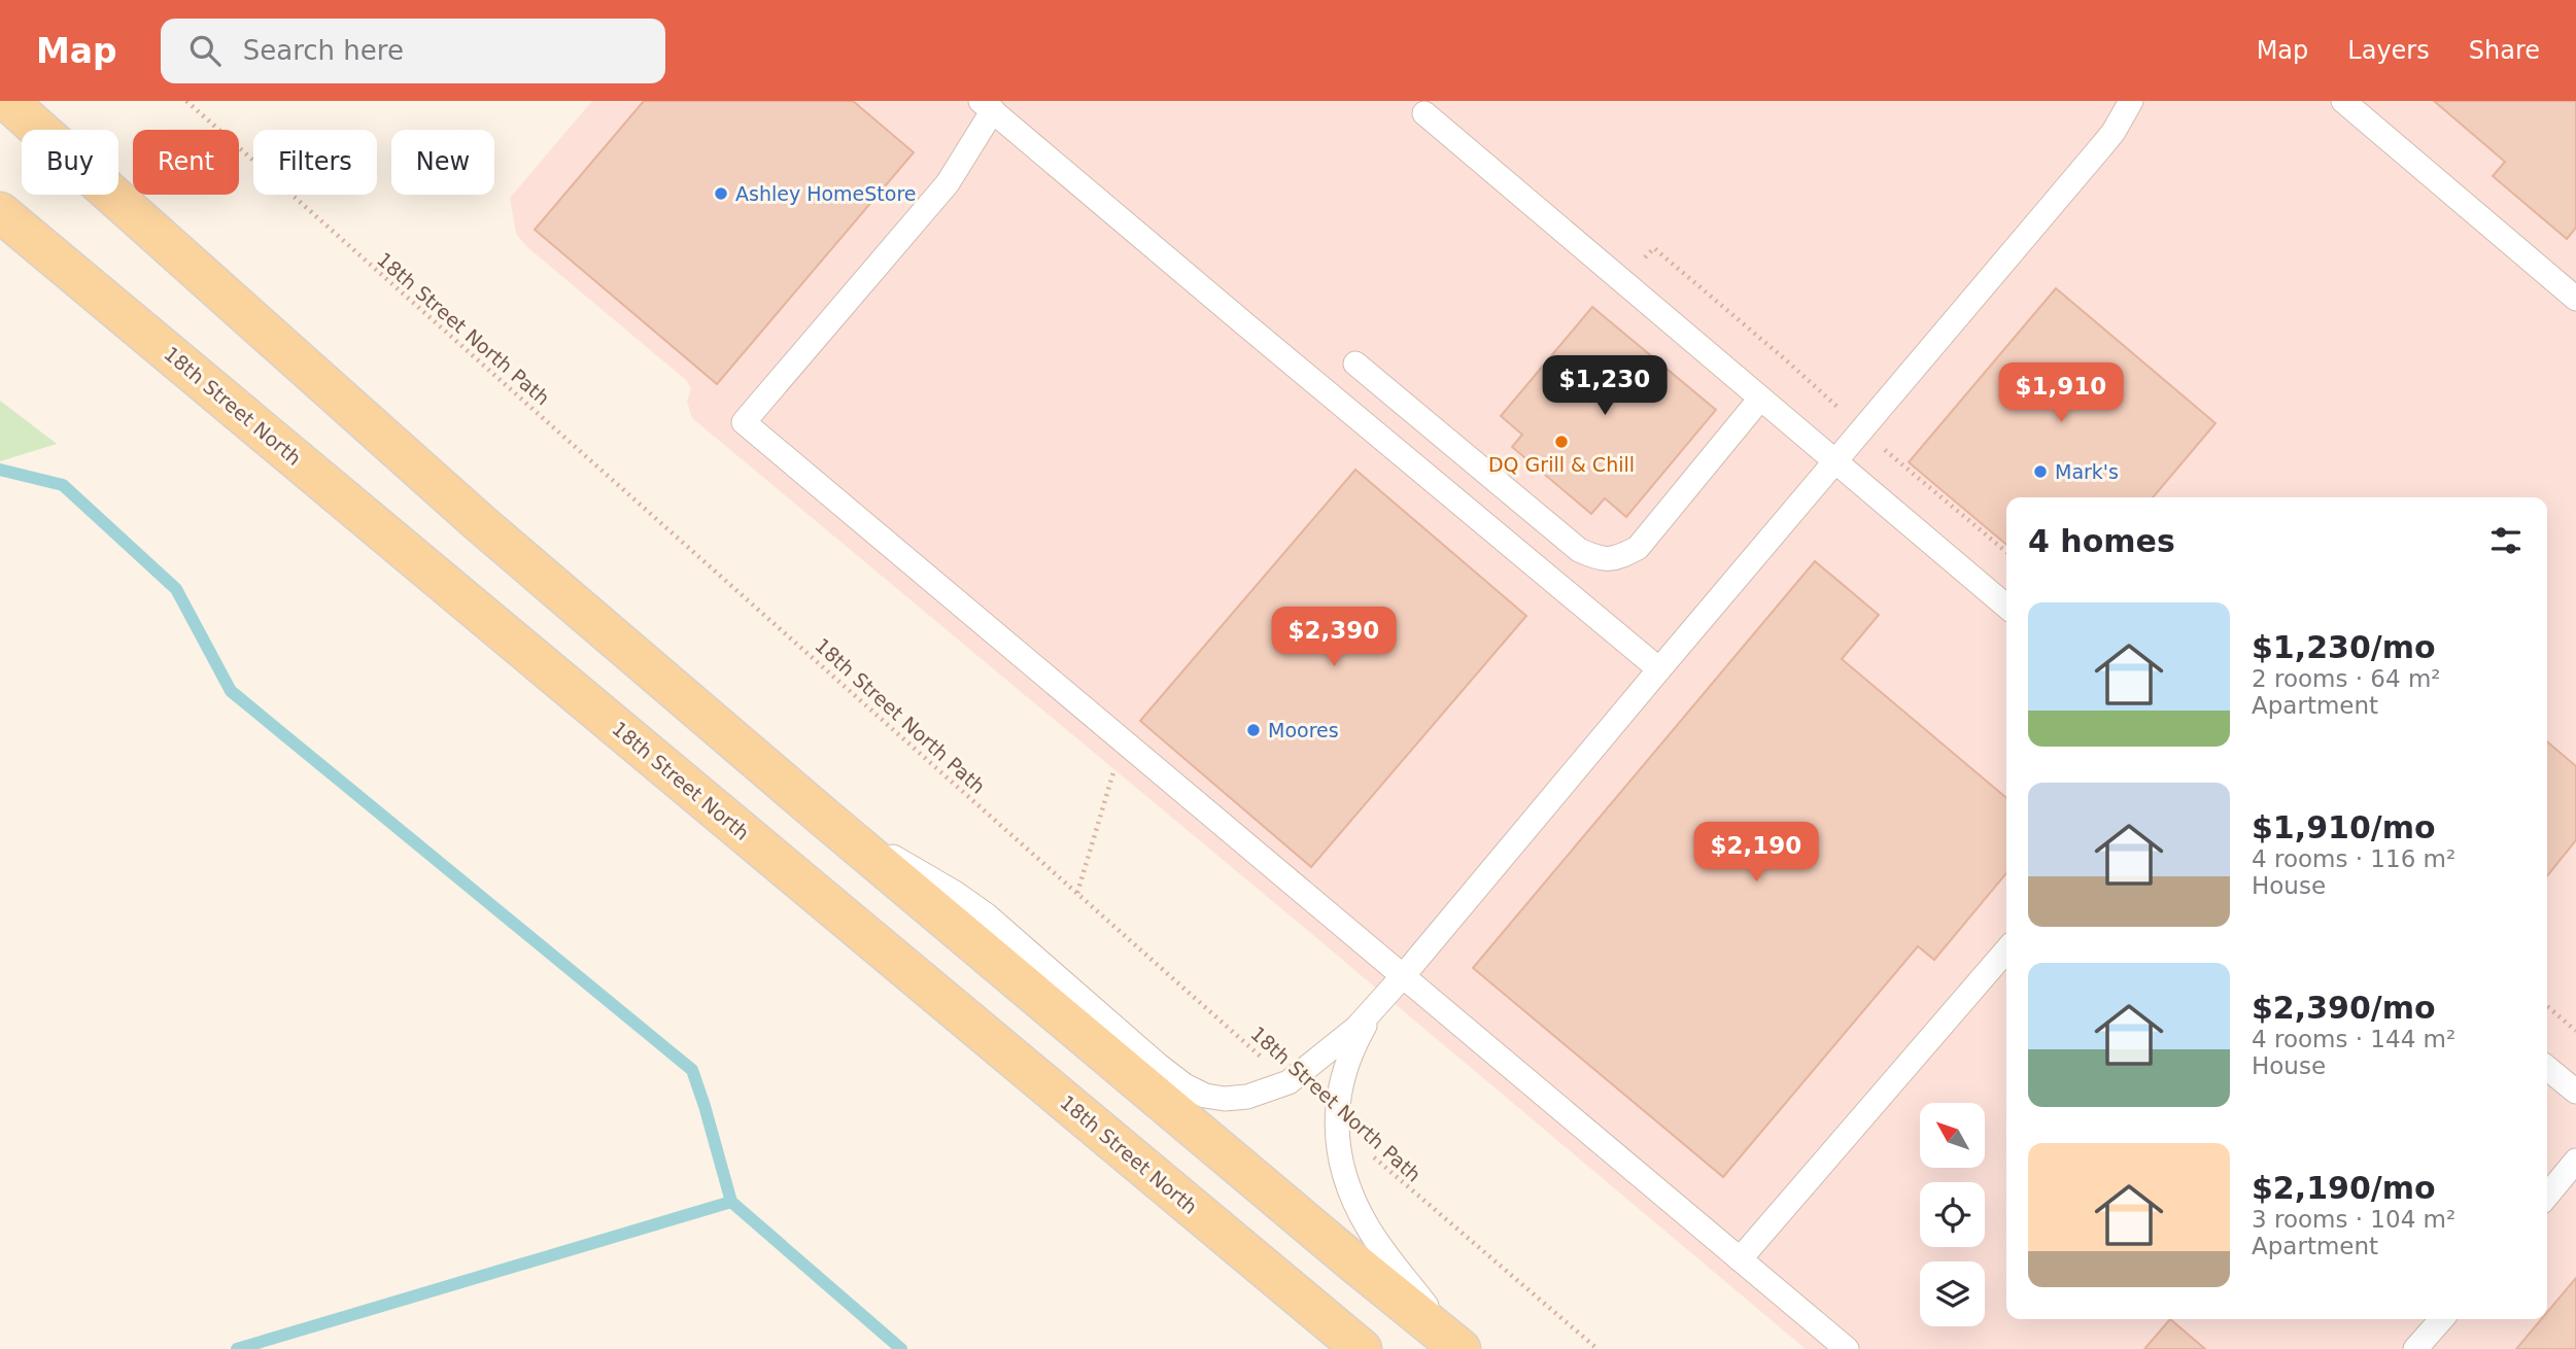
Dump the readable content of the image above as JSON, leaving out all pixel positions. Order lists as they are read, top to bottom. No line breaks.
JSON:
{"streets":{"main road":["18th Street North"],"path":["18th Street North Path"]},"places":["Ashley HomeStore","DQ Grill & Chill","Mark's","Moores"],"north":"top left","page":{"header":"Map","search":"Search here","nav":["Map","Layers","Share"],"chip":["Buy","Rent","Filters","New"],"price":["$1,230","$1,910","$2,390","$2,190"],"heading":"4 homes","list":[{"name":"$1,230/mo","note":"2 rooms · 64 m² · Apartment"},{"name":"$1,910/mo","note":"4 rooms · 116 m² · House"},{"name":"$2,390/mo","note":"4 rooms · 144 m² · House"},{"name":"$2,190/mo","note":"3 rooms · 104 m² · Apartment"}]}}
